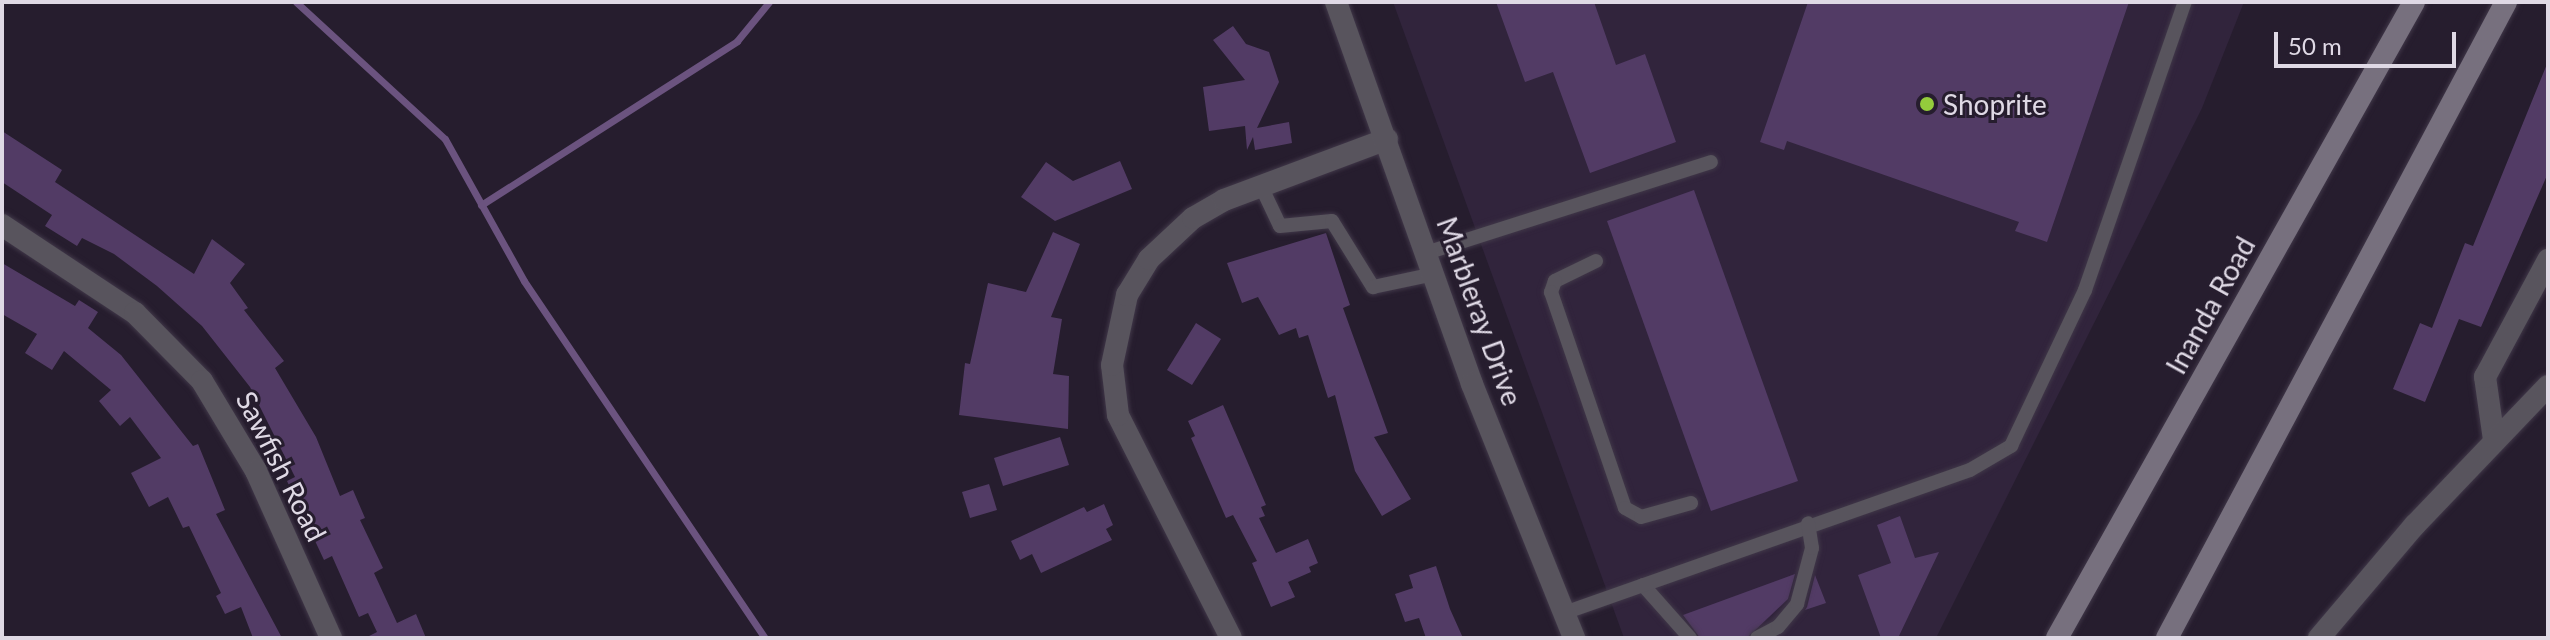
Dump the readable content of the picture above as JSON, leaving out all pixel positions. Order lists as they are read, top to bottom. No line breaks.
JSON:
{"streets":{"main road":["Inanda Road"],"street":["Marbleray Drive","Sawfish Road"]},"places":["Shoprite"],"scale_bar":"50 m"}
